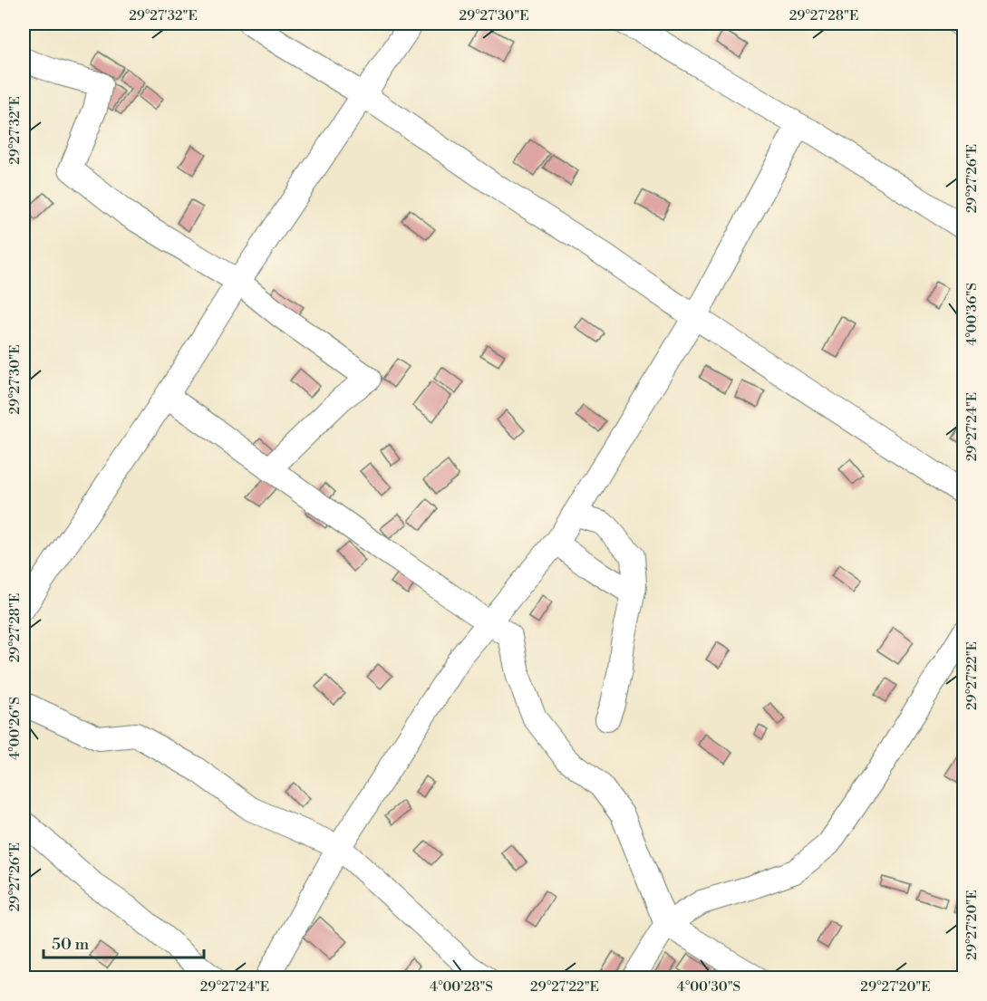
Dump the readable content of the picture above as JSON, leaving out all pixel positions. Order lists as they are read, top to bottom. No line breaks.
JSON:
{"scale_bar":"50 m","coordinates":["29°27'32\"E","29°27'30\"E","29°27'28\"E","29°27'26\"E","4°00'36\"S","29°27'24\"E","29°27'22\"E","4°00'26\"S","29°27'20\"E","4°00'28\"S","4°00'30\"S"]}
